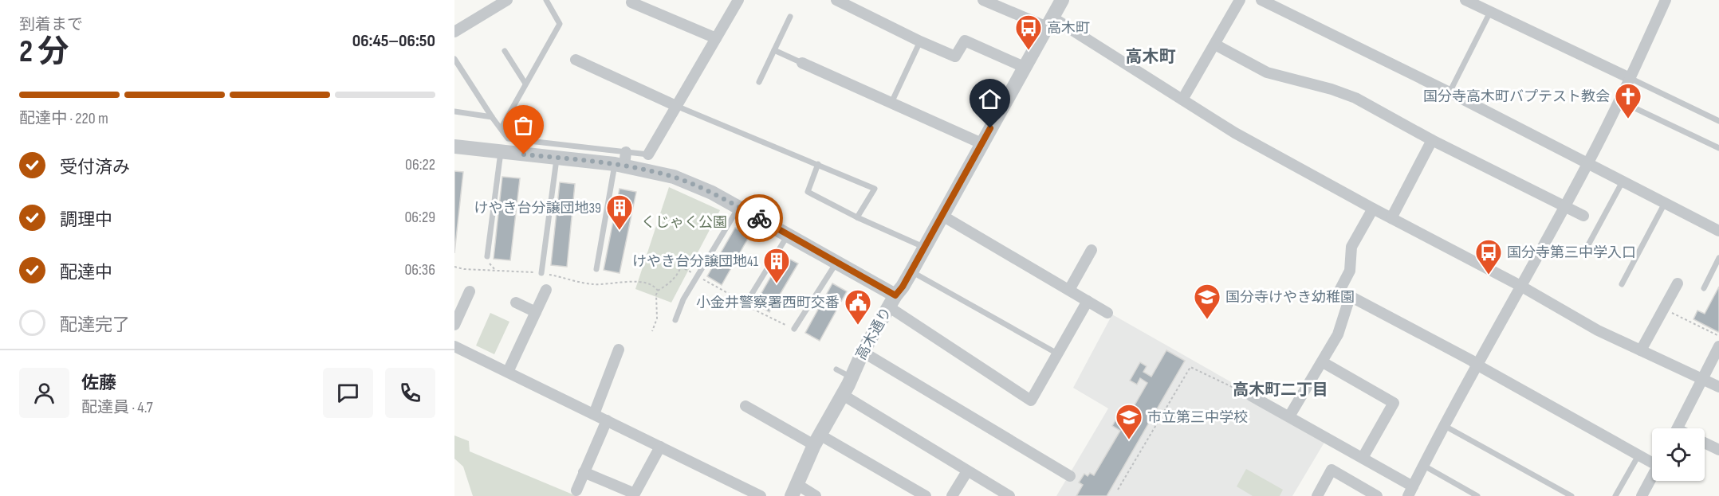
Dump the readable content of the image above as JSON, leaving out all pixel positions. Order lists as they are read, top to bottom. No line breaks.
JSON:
{"streets":{"street":["高木通り"]},"districts":["高木町","高木町二丁目"],"parks":["くじゃく公園"],"places":{"bus stop":["高木町","国分寺第三中学入口"],"church":["国分寺高木町バプテスト教会"],"building":["けやき台分譲団地39","けやき台分譲団地41"],"school or university":["国分寺けやき幼稚園","市立第三中学校"],"public building":["小金井警察署西町交番"]},"page":{"heading":["2 分","到着まで","06:45–06:50"],"panel":["佐藤","配達員 · 4.7"],"bar":"配達中 · 220 m","list":[["受付済み","06:22"],["調理中","06:29"],["配達中","06:36"],"配達完了"]}}
